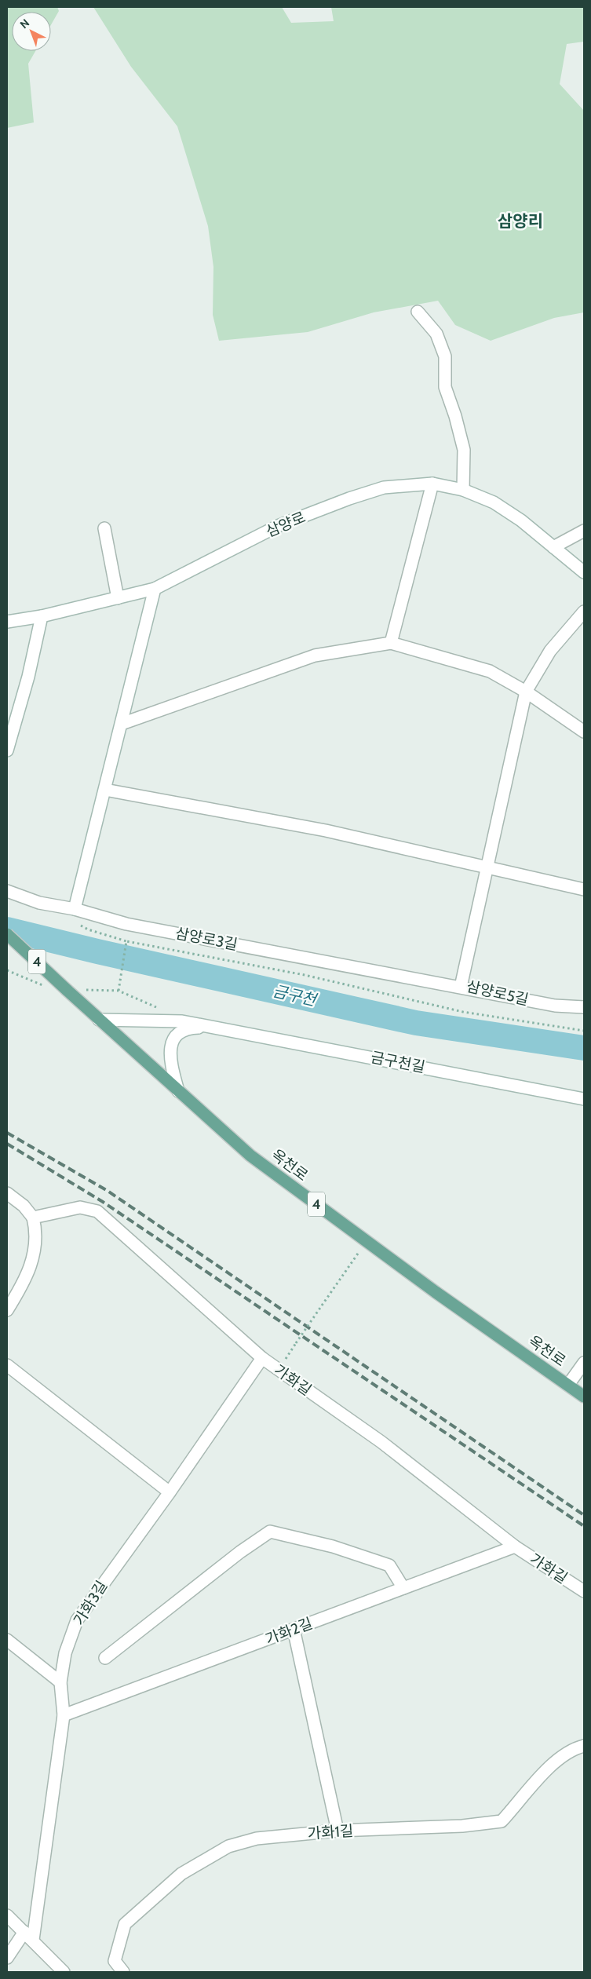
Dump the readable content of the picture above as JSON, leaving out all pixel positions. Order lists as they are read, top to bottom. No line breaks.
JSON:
{"streets":{"main road":["4","옥천로"],"street":["삼양로","삼양로3길","삼양로5길","금구천길","가화길","가화3길","가화2길","가화1길"]},"crossings":[["삼양로3길","삼양로5길"],["가화길","가화3길"],["가화길","가화2길"],["가화3길","가화2길"]],"districts":["삼양리"],"water":["금구천"],"north":"top left"}
